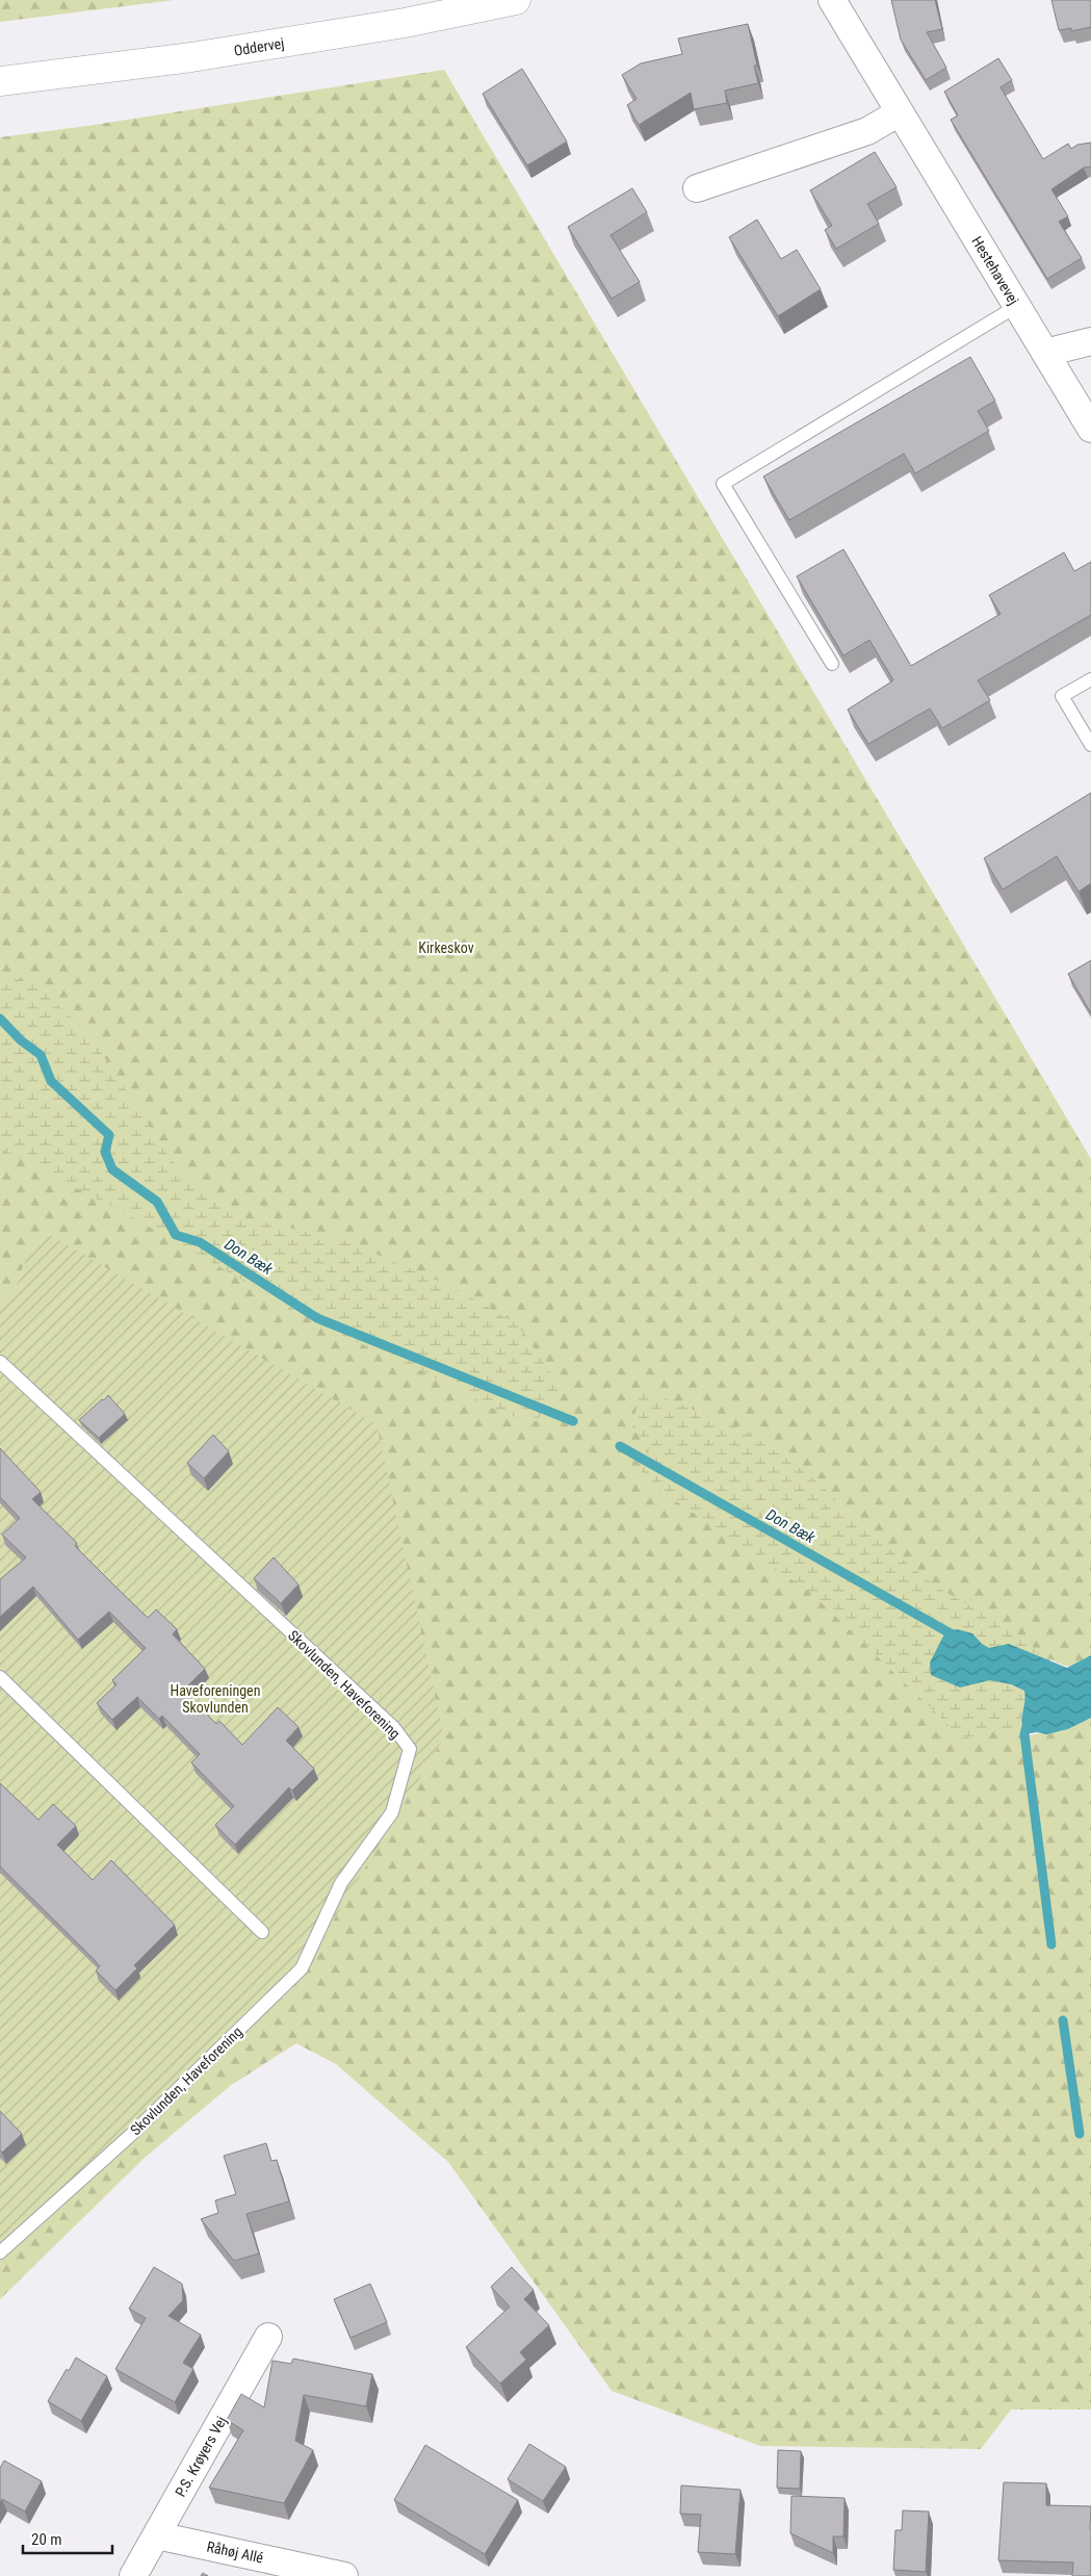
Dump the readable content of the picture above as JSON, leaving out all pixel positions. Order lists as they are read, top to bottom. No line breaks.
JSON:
{"streets":{"street":["Oddervej","Hestehavevej","P.S. Krøyers Vej","Råhøj Allé"],"lane":["Skovlunden, Haveforening"]},"crossings":[["P.S. Krøyers Vej","Råhøj Allé"]],"water":["Don Bæk"],"parks":["Kirkeskov","Haveforeningen Skovlunden"],"scale_bar":"20 m"}
